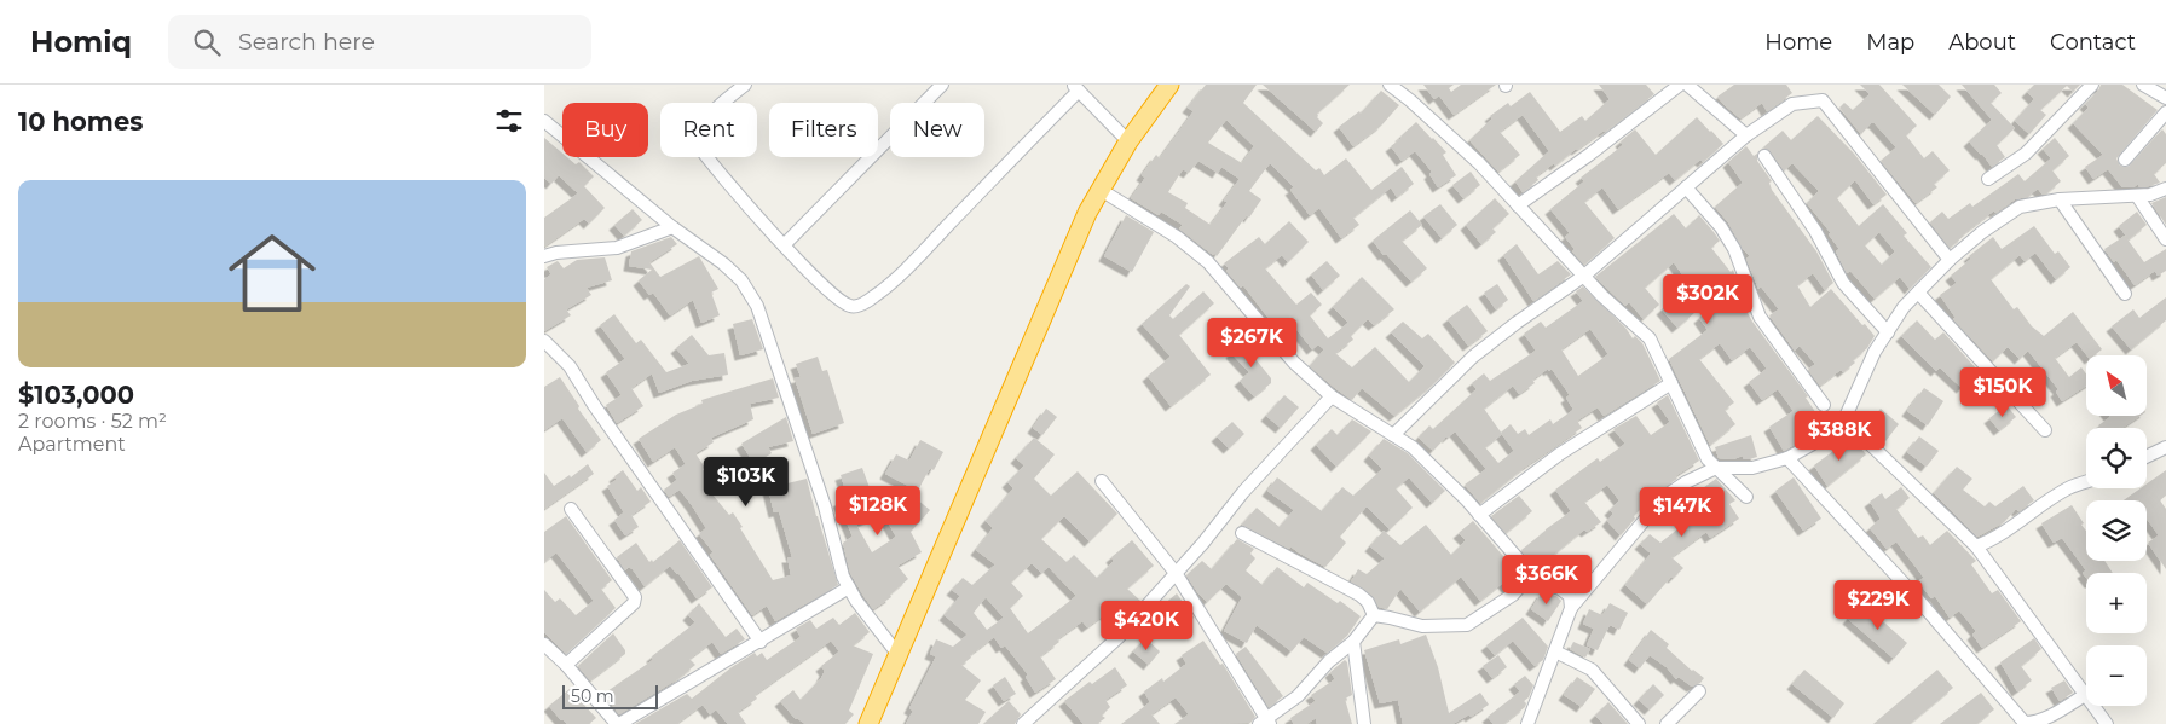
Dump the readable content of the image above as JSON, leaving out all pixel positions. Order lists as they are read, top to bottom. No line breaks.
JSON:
{"scale_bar":"50 m","north":"top left","page":{"header":"Homiq","search":"Search here","nav":["Home","Map","About","Contact"],"heading":"10 homes","chip":["Buy","Rent","Filters","New"],"list":[{"name":"$103,000","note":"2 rooms · 52 m² · Apartment"}],"price":["$302K","$267K","$150K","$388K","$103K","$128K","$147K","$366K","$229K","$420K"],"map_buttons":["+","−"],"scale":"50 m"}}
